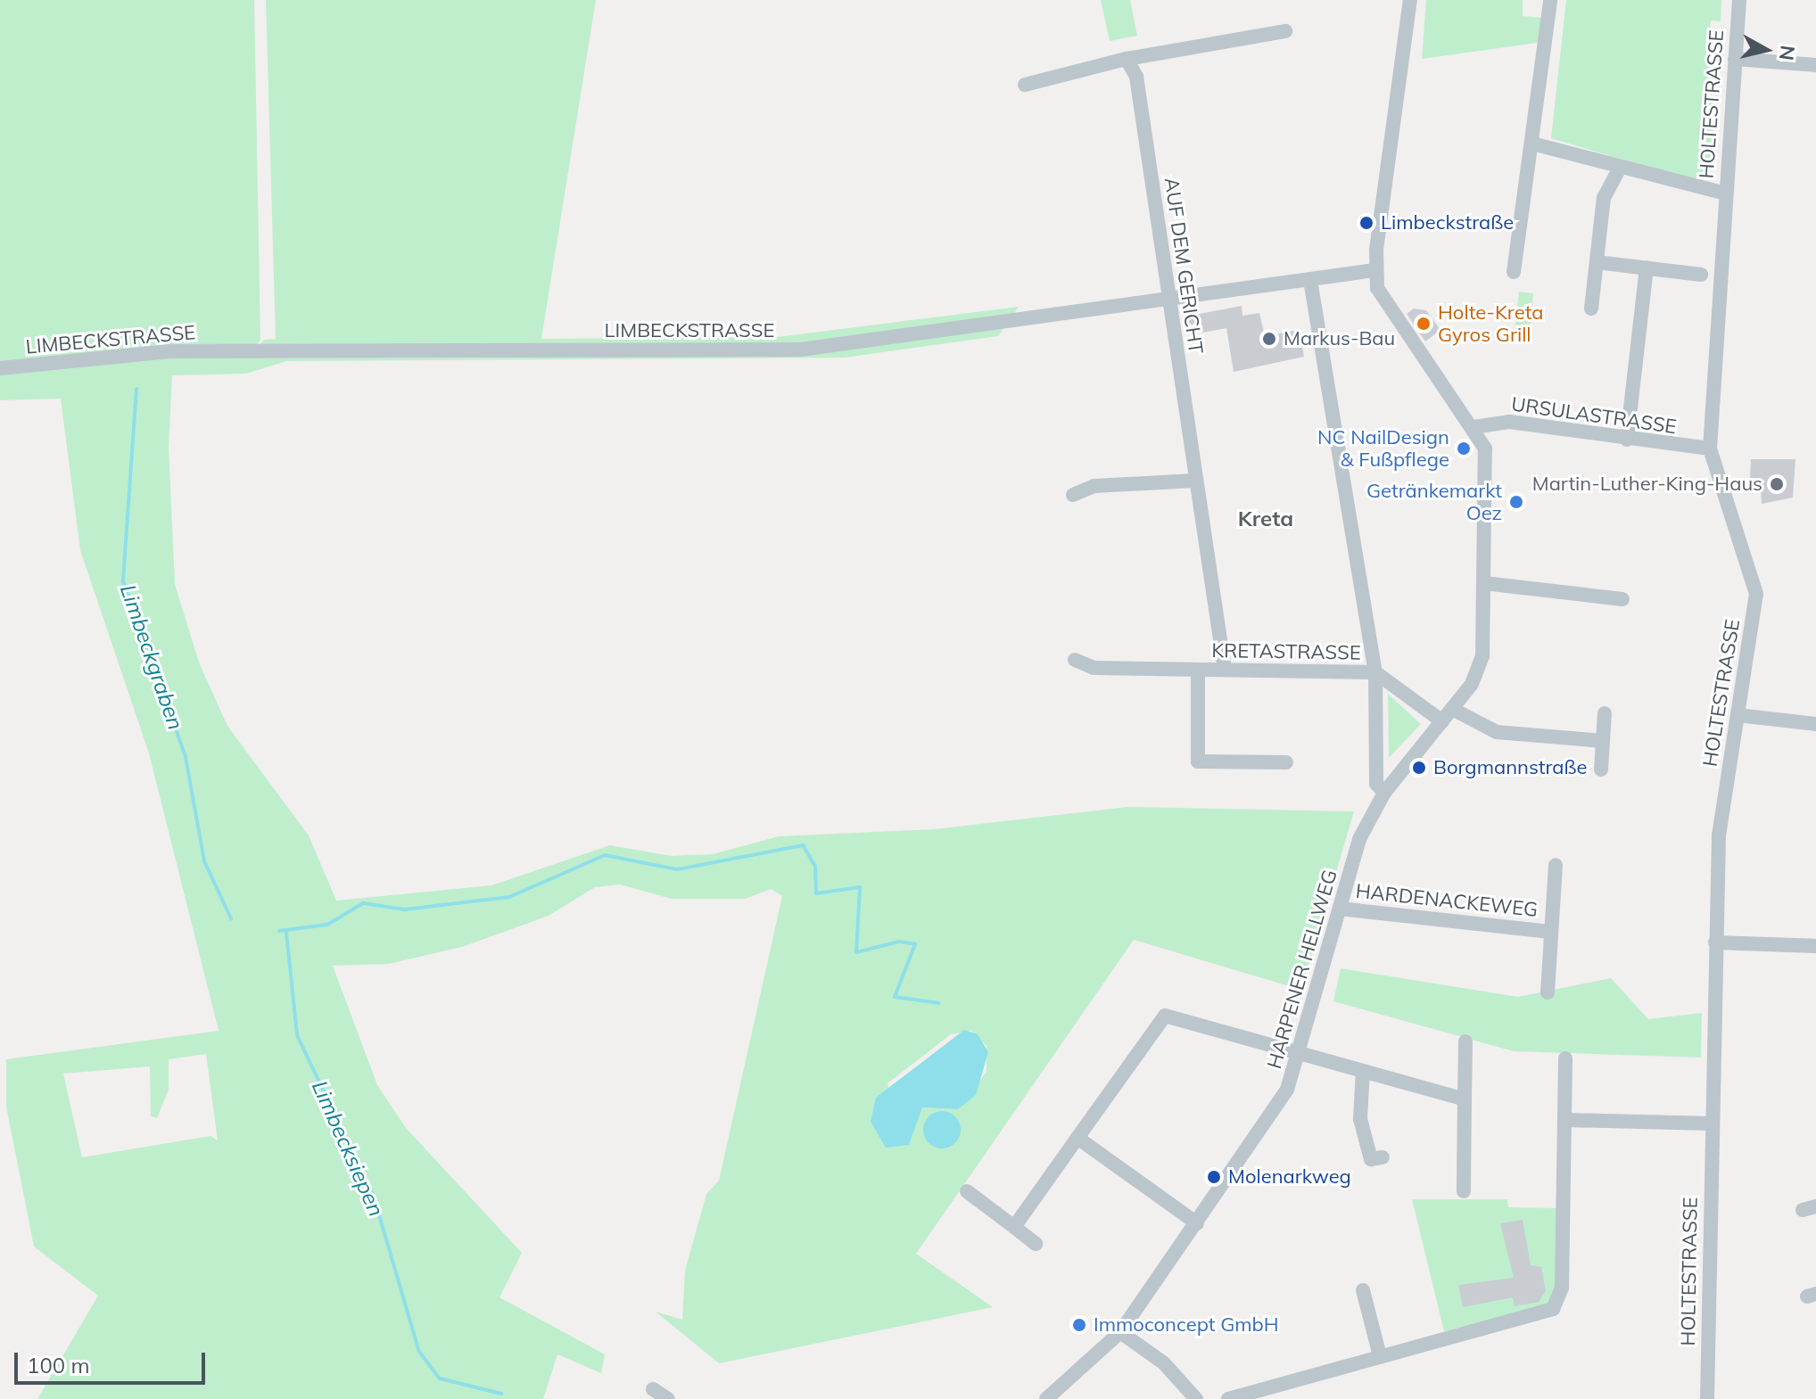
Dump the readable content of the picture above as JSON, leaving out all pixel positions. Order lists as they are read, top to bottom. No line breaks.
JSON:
{"streets":{"street":["HOLTESTRASSE","AUF DEM GERICHT","LIMBECKSTRASSE","URSULASTRASSE","KRETASTRASSE","HARDENACKEWEG","HARPENER HELLWEG"]},"crossings":[["HOLTESTRASSE","URSULASTRASSE"],["AUF DEM GERICHT","LIMBECKSTRASSE"],["AUF DEM GERICHT","KRETASTRASSE"],["LIMBECKSTRASSE","HARPENER HELLWEG"],["URSULASTRASSE","HARPENER HELLWEG"],["KRETASTRASSE","HARPENER HELLWEG"],["HARDENACKEWEG","HARPENER HELLWEG"]],"districts":["Kreta"],"water":["Limbeckgraben","Limbecksiepen"],"places":["Limbeckstraße","Holte-Kreta Gyros Grill","Markus-Bau","NC NailDesign & Fußpflege","Martin-Luther-King-Haus","Getränkemarkt Oez","Borgmannstraße","Molenarkweg","Immoconcept GmbH"],"scale_bar":"100 m","north":"right"}
